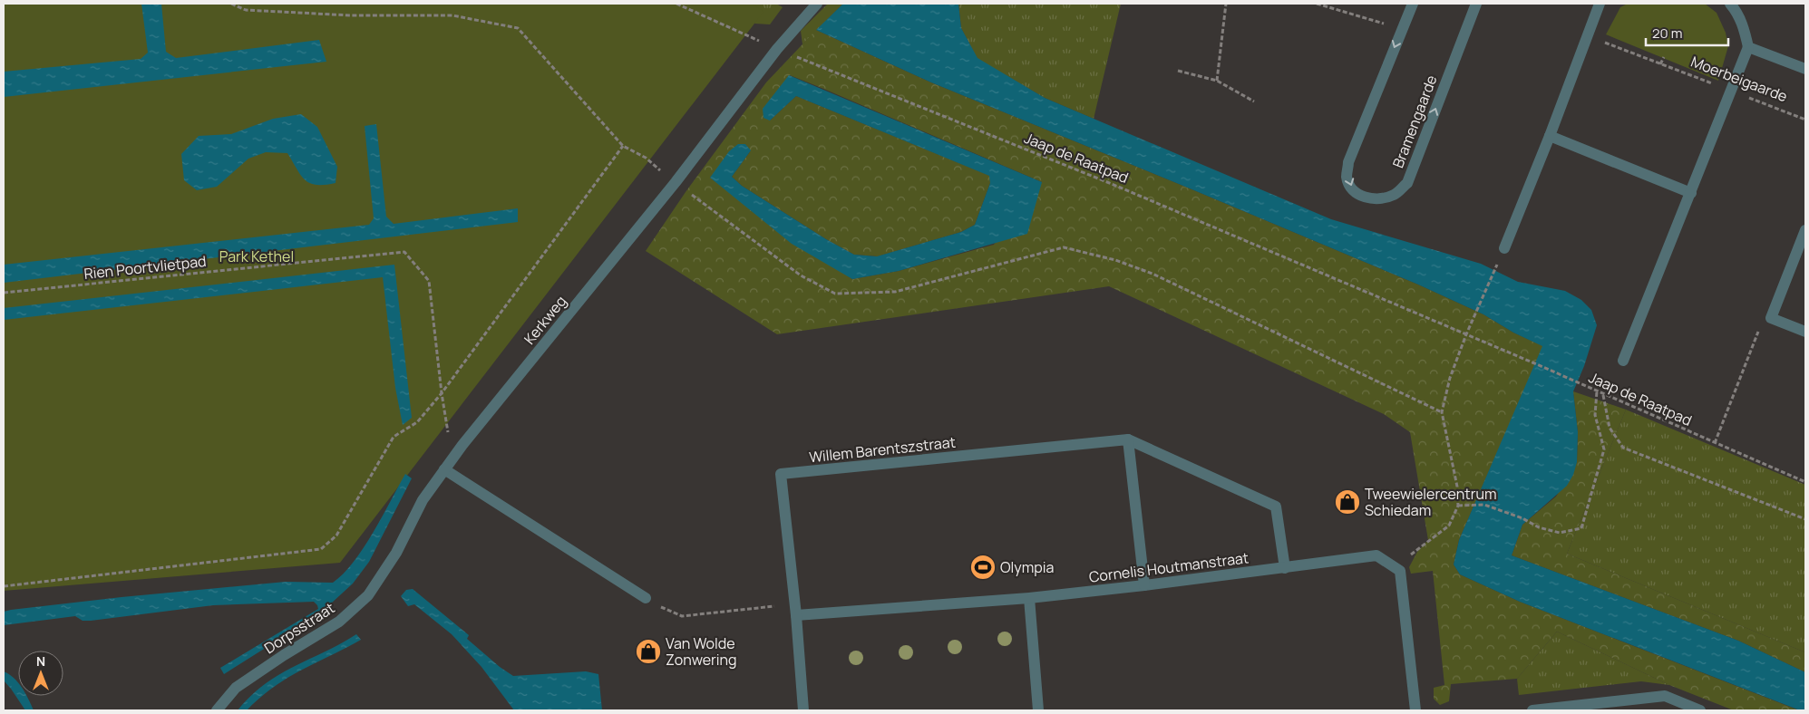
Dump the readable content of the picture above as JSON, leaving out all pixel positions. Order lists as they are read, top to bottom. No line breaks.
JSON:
{"streets":{"street":["Bramengaarde","Kerkweg","Willem Barentszstraat","Cornelis Houtmanstraat","Dorpsstraat"],"path":["Moerbeigaarde","Jaap de Raatpad","Rien Poortvlietpad"]},"crossings":[["Jaap de Raatpad","Kerkweg"],["Rien Poortvlietpad","Kerkweg"],["Kerkweg","Dorpsstraat"],["Willem Barentszstraat","Cornelis Houtmanstraat"]],"parks":["Park Kethel"],"places":{"shop":["Tweewielercentrum Schiedam","Van Wolde Zonwering"],"sports":["Olympia"]},"scale_bar":"20 m","north":"top"}
